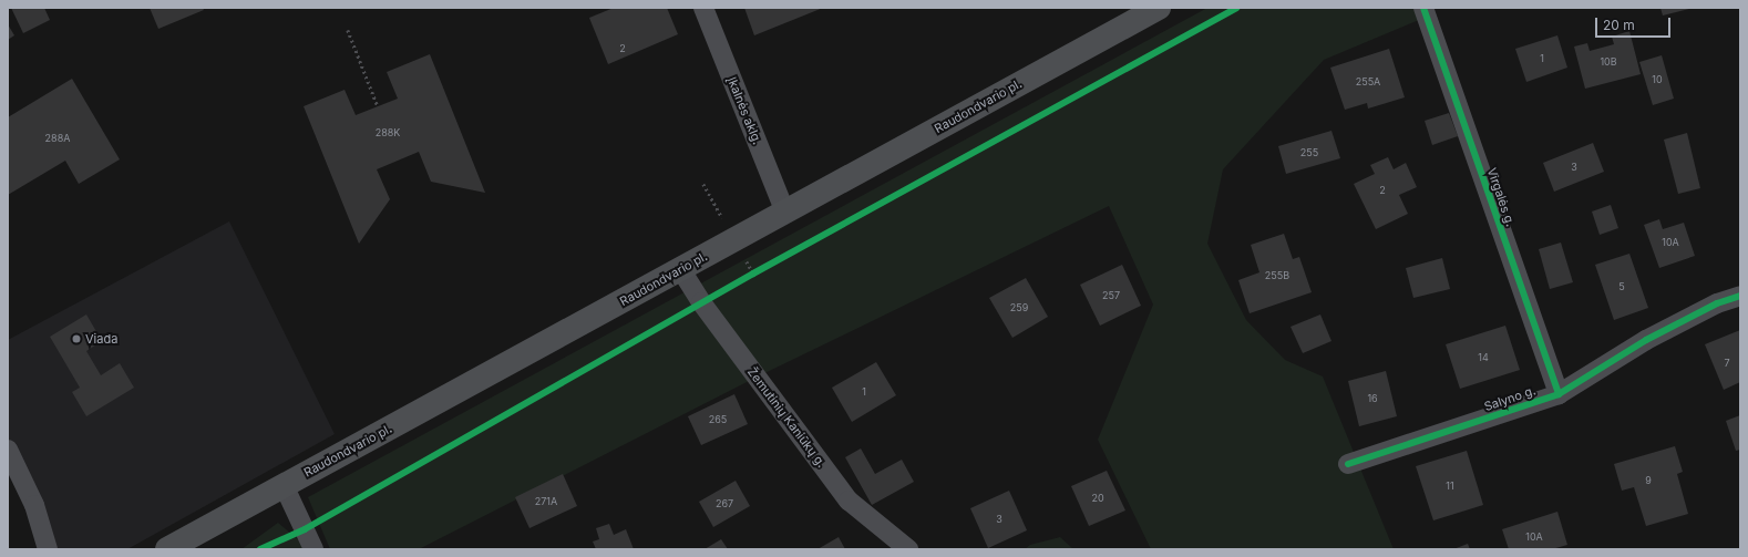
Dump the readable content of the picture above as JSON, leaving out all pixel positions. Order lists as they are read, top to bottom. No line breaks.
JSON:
{"streets":{"main road":["Raudondvario pl."],"street":["Įkalnės aklg.","Virgalės g.","Salyno g.","Žemutinių Kaniūkų g."]},"crossings":[["Raudondvario pl.","Įkalnės aklg."],["Raudondvario pl.","Žemutinių Kaniūkų g."],["Virgalės g.","Salyno g."]],"places":["Viada"],"house_numbers":["2","1","10B","10","255A","288K","288A","255","3","2","10A","255B","5","257","259","14","7","1","16","265","9","11","20","271A","267","3","10A"],"scale_bar":"20 m"}
